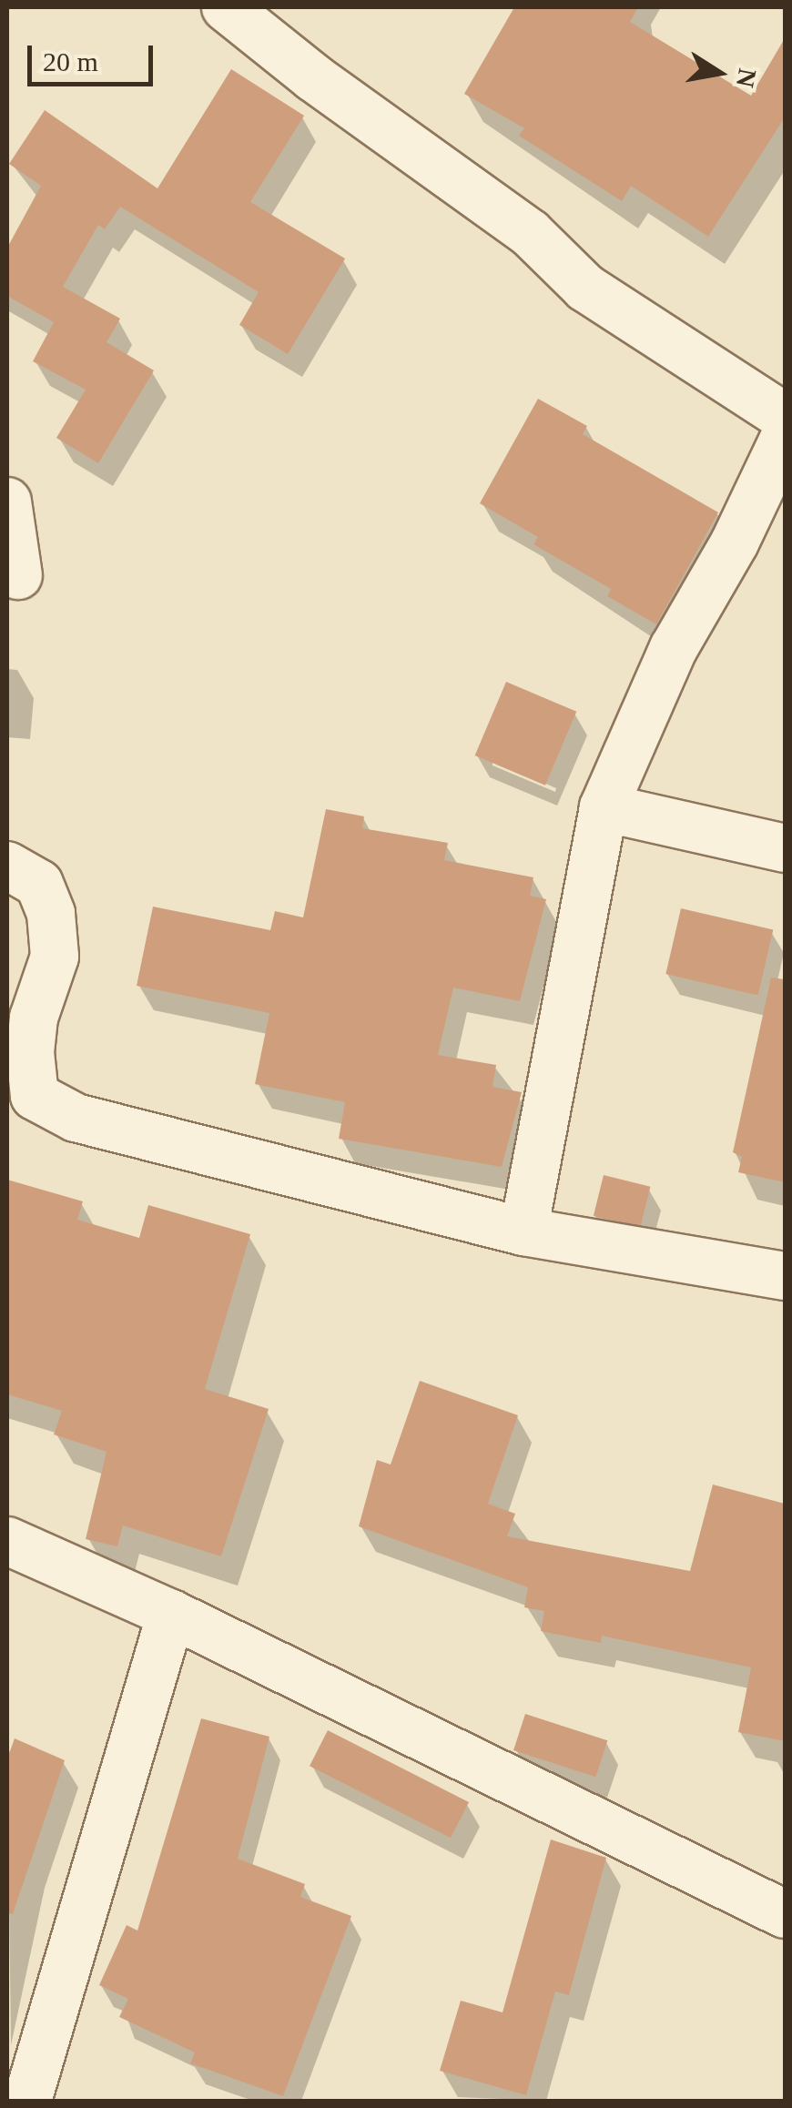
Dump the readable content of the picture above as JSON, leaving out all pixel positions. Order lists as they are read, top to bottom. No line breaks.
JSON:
{"scale_bar":"20 m","north":"right"}
